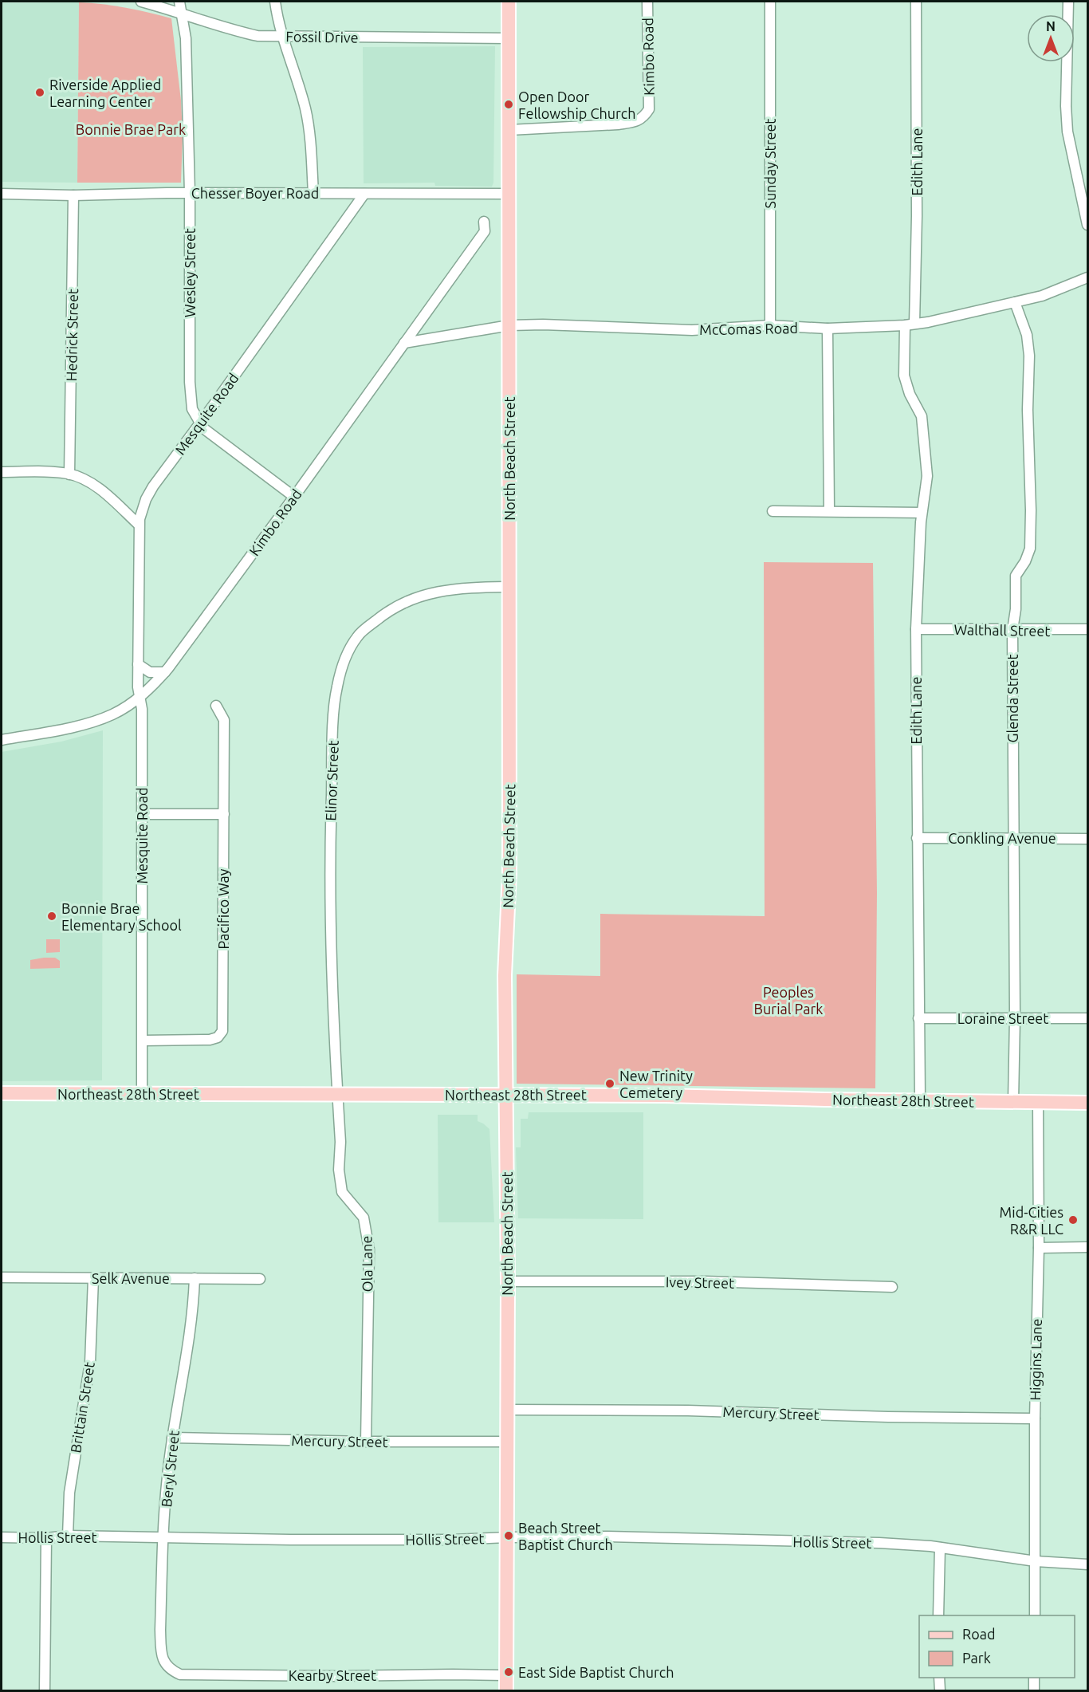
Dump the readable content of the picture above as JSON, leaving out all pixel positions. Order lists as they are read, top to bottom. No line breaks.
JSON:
{"streets":{"main road":["North Beach Street","Northeast 28th Street"],"street":["Fossil Drive","Kimbo Road","Edith Lane","Sunday Street","Chesser Boyer Road","Wesley Street","McComas Road","Hedrick Street","Mesquite Road","Walthall Street","Glenda Street","Elinor Street","Conkling Avenue","Pacifico Way","Loraine Street","Ola Lane","Selk Avenue","Ivey Street","Higgins Lane","Brittain Street","Mercury Street","Beryl Street","Hollis Street","Kearby Street"]},"crossings":[["Fossil Drive","Wesley Street"],["Fossil Drive","North Beach Street"],["Kimbo Road","McComas Road"],["Kimbo Road","Mesquite Road"],["Kimbo Road","North Beach Street"],["Edith Lane","McComas Road"],["Edith Lane","Walthall Street"],["Edith Lane","Conkling Avenue"],["Edith Lane","Loraine Street"],["Edith Lane","Northeast 28th Street"],["Sunday Street","McComas Road"],["Chesser Boyer Road","Wesley Street"],["Chesser Boyer Road","Hedrick Street"],["Chesser Boyer Road","Mesquite Road"],["Chesser Boyer Road","North Beach Street"],["Wesley Street","Mesquite Road"],["McComas Road","North Beach Street"],["McComas Road","Glenda Street"],["Mesquite Road","Pacifico Way"],["Mesquite Road","Northeast 28th Street"],["North Beach Street","Elinor Street"],["North Beach Street","Northeast 28th Street"],["North Beach Street","Ivey Street"],["North Beach Street","Mercury Street"],["North Beach Street","Hollis Street"],["North Beach Street","Kearby Street"],["Walthall Street","Glenda Street"],["Glenda Street","Conkling Avenue"],["Glenda Street","Loraine Street"],["Glenda Street","Northeast 28th Street"],["Elinor Street","Northeast 28th Street"],["Elinor Street","Ola Lane"],["Northeast 28th Street","Ola Lane"],["Northeast 28th Street","Higgins Lane"],["Ola Lane","Mercury Street"],["Selk Avenue","Brittain Street"],["Selk Avenue","Beryl Street"],["Higgins Lane","Mercury Street"],["Higgins Lane","Hollis Street"],["Brittain Street","Hollis Street"],["Mercury Street","Beryl Street"],["Beryl Street","Hollis Street"],["Beryl Street","Kearby Street"]],"parks":["Bonnie Brae Park","Peoples Burial Park"],"places":["Riverside Applied Learning Center","Open Door Fellowship Church","Bonnie Brae Elementary School","New Trinity Cemetery","Mid-Cities R&R LLC","Beach Street Baptist Church","East Side Baptist Church"],"legend":["Road","Park"],"north":"top"}
